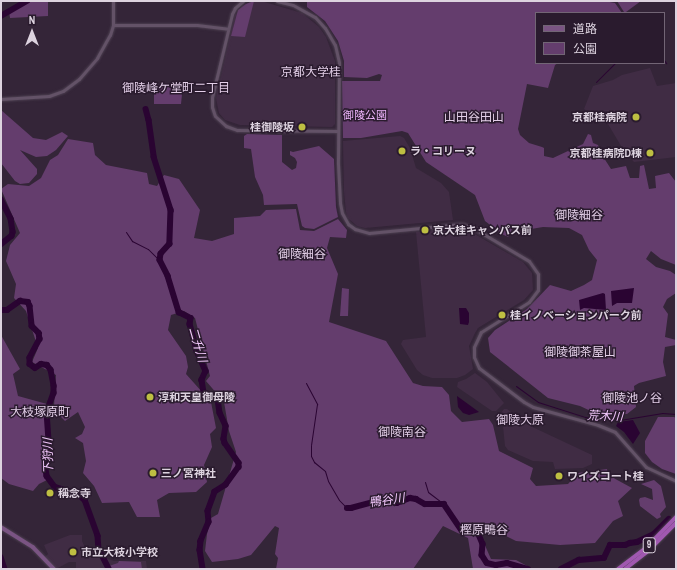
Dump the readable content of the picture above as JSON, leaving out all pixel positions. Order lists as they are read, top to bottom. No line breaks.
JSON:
{"streets":{"highway":["9"]},"districts":["京都大学桂","御陵峰ケ堂町二丁目","山田谷田山","御陵細谷","御陵細谷","御陵御茶屋山","御陵池ノ谷","大枝塚原町","御陵大原","御陵南谷","樫原鴫谷"],"water":["二升川","荒木川","下狩川","鴨谷川"],"parks":["御陵公園"],"places":["京都桂病院","桂御陵坂","ラ・コリーヌ","京都桂病院D棟","京大桂キャンパス前","桂イノベーションパーク前","淳和天皇御母陵","三ノ宮神社","ワイズコート桂","稱念寺","市立大枝小学校"],"legend":["道路","公園"],"north":"top"}
